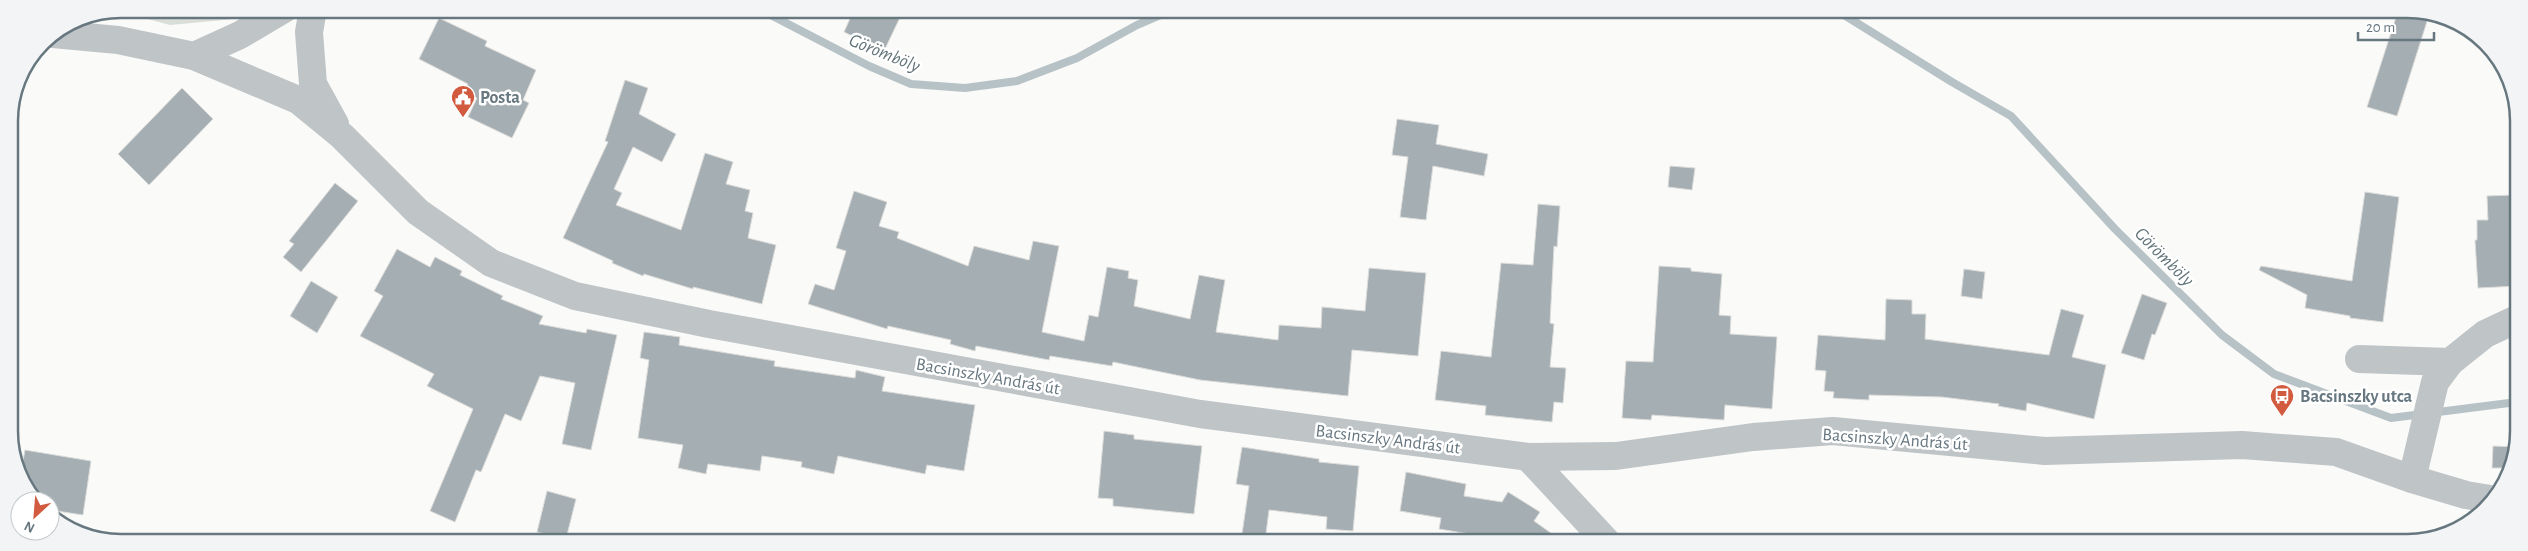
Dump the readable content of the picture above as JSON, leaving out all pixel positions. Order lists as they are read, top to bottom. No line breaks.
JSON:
{"streets":{"street":["Bacsinszky András út"]},"water":["Görömböly"],"places":{"public building":["Posta"],"bus stop":["Bacsinszky utca"]},"scale_bar":"20 m","north":"bottom left"}
